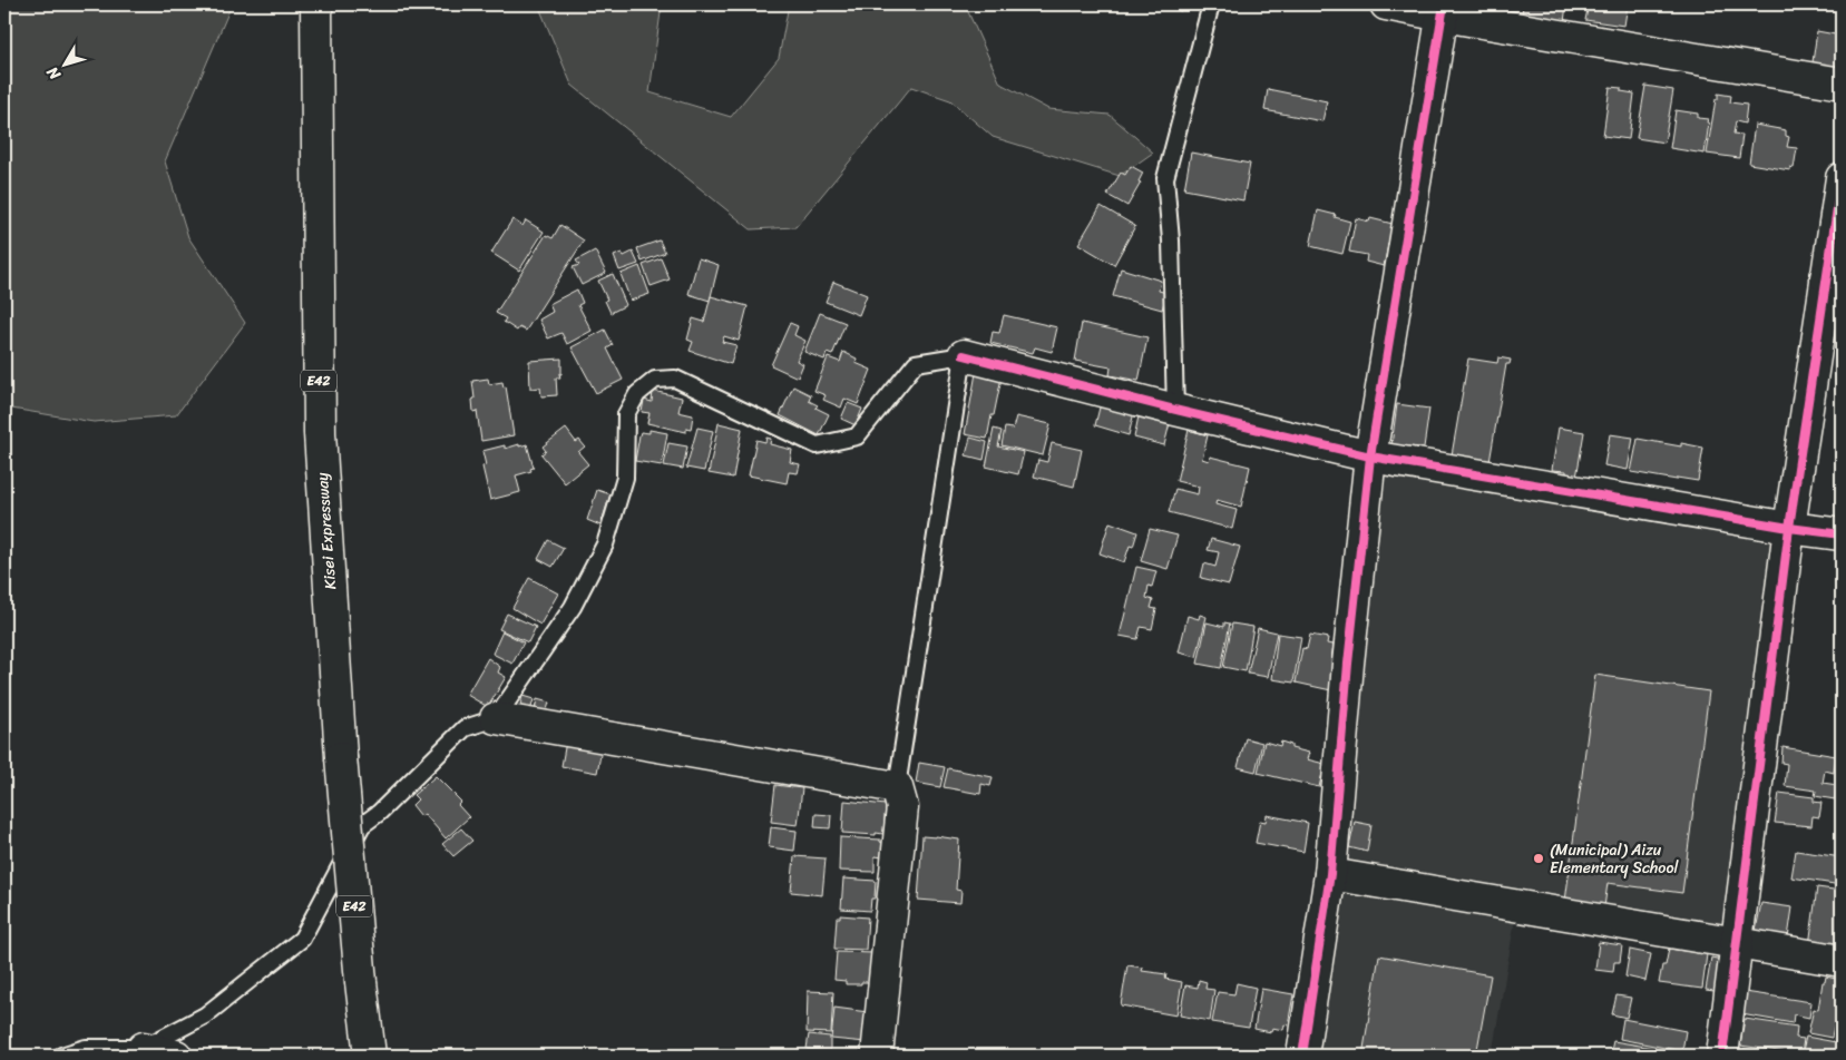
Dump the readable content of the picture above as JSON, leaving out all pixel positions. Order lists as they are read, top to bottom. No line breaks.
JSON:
{"streets":{"main road":["E42","Kisei Expressway"]},"places":["(Municipal) Aizu Elementary School"],"north":"bottom left"}
